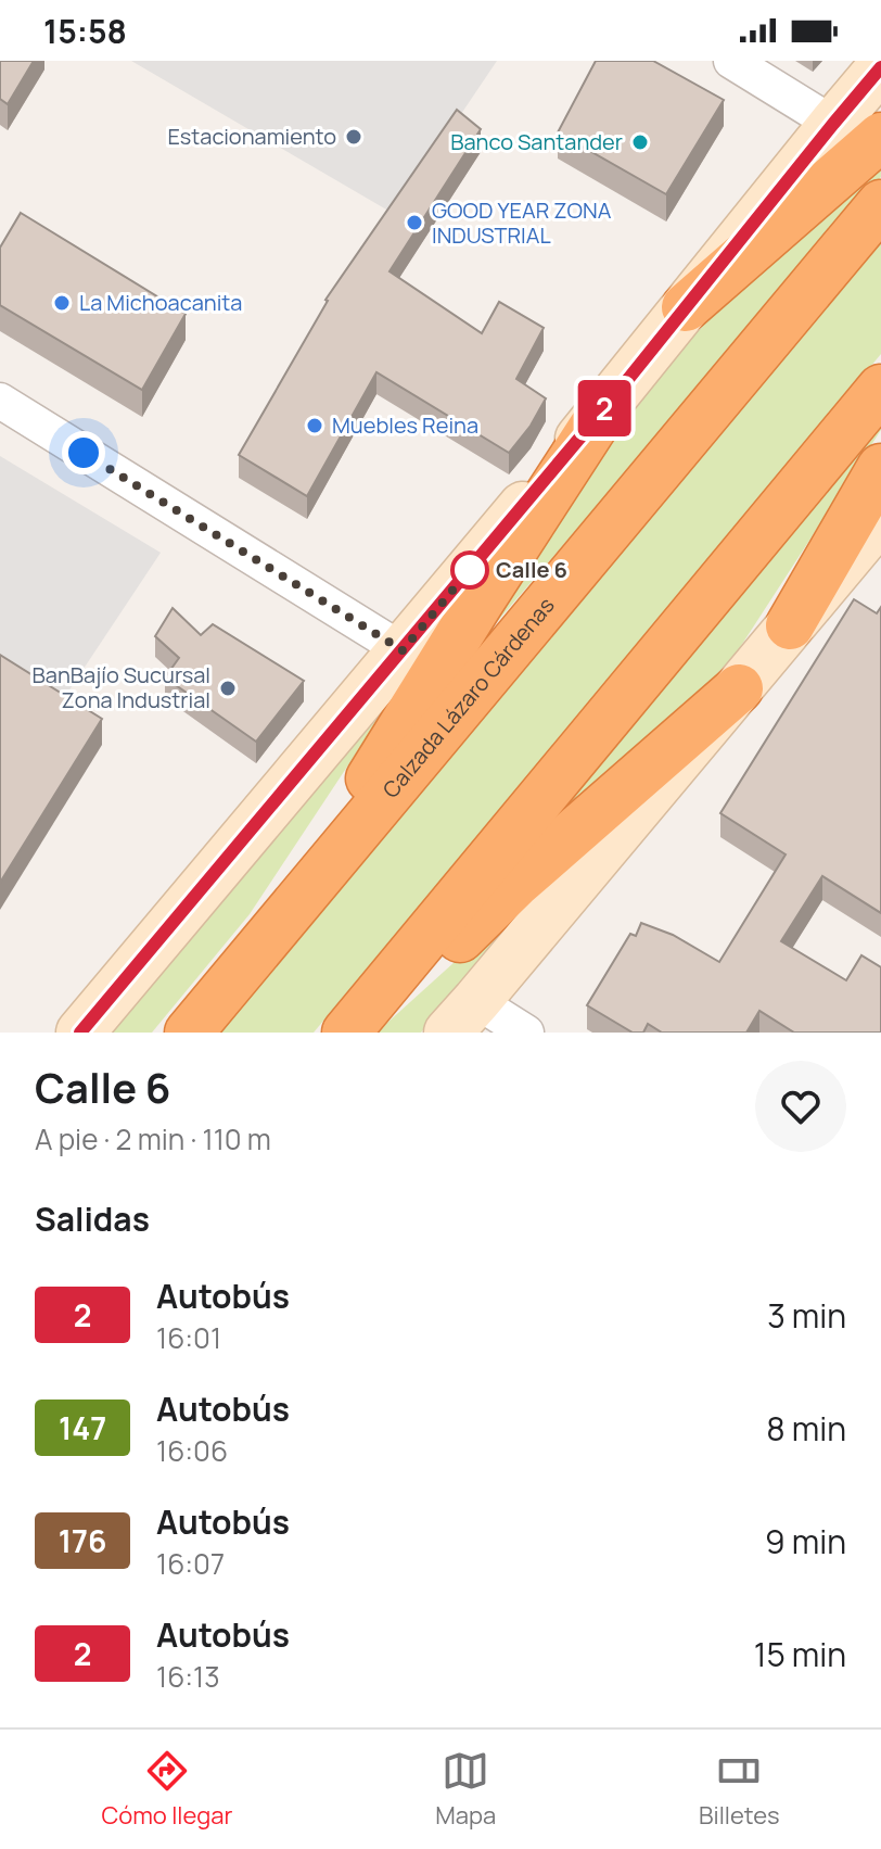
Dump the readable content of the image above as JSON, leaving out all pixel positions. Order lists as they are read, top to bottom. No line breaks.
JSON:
{"streets":{"highway":["Calzada Lázaro Cárdenas"]},"places":["Estacionamiento","Banco Santander","GOOD YEAR ZONA INDUSTRIAL","La Michoacanita","Muebles Reina","Calle 6","BanBajío Sucursal Zona Industrial"],"lines":["bus line 2"],"page":{"status":"15:58","on_map":"2","heading":[["Calle 6","A pie · 2 min · 110 m"],"Salidas"],"list":[{"mark":"2","name":"Autobús","note":"16:01","value":"3 min"},{"mark":"147","name":"Autobús","note":"16:06","value":"8 min"},{"mark":"176","name":"Autobús","note":"16:07","value":"9 min"},{"mark":"2","name":"Autobús","note":"16:13","value":"15 min"}],"tabs":["Cómo llegar","Mapa","Billetes"]}}
